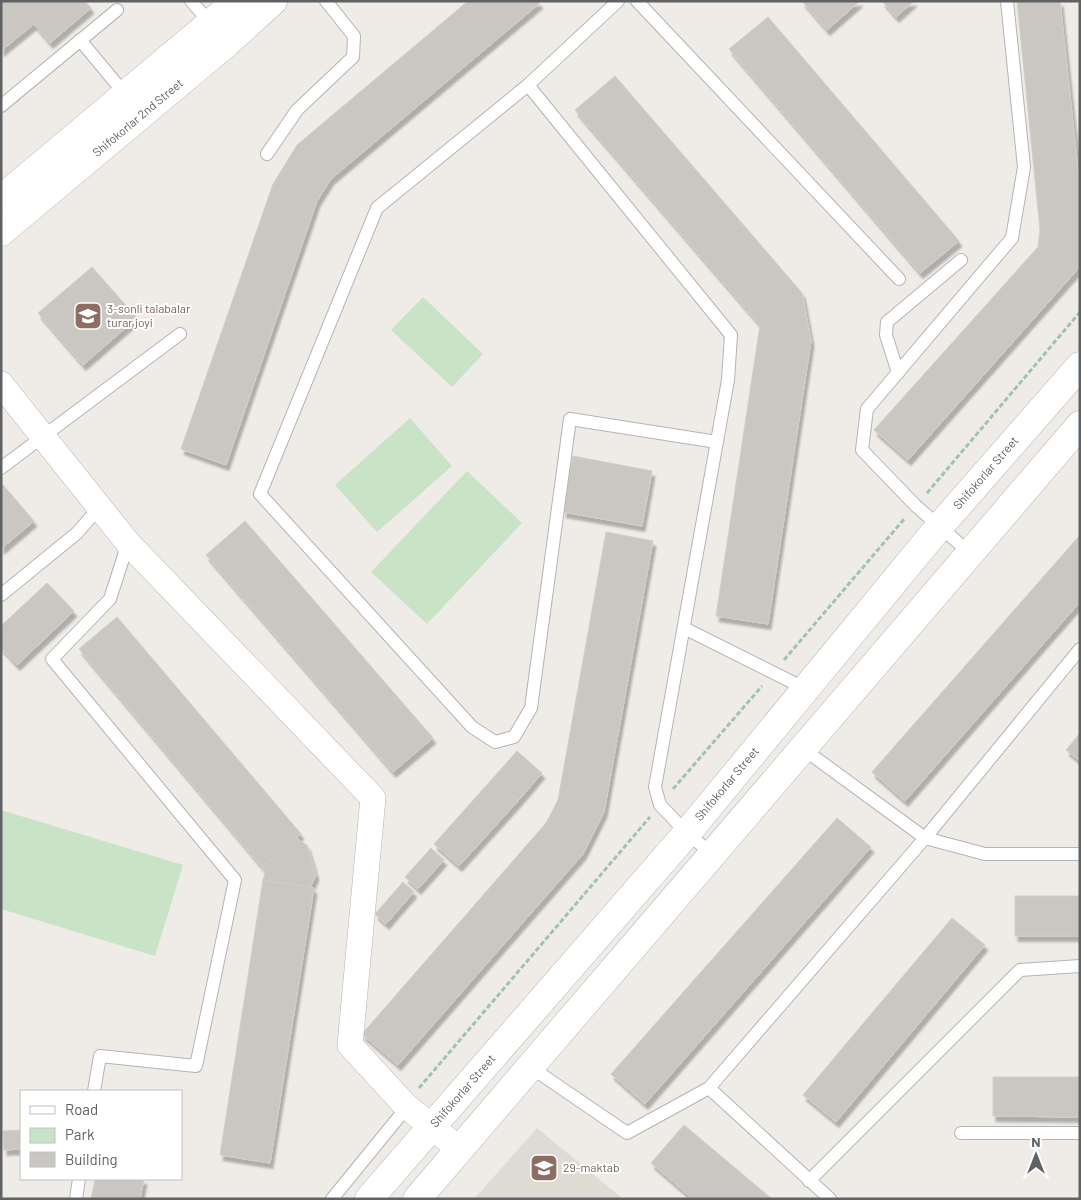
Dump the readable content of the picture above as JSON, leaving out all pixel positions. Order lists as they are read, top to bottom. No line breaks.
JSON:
{"streets":{"main road":["Shifokorlar 2nd Street","Shifokorlar Street"]},"places":{"school or university":["3-sonli talabalar turar joyi","29-maktab"]},"legend":["Road","Park","Building"],"north":"top"}
